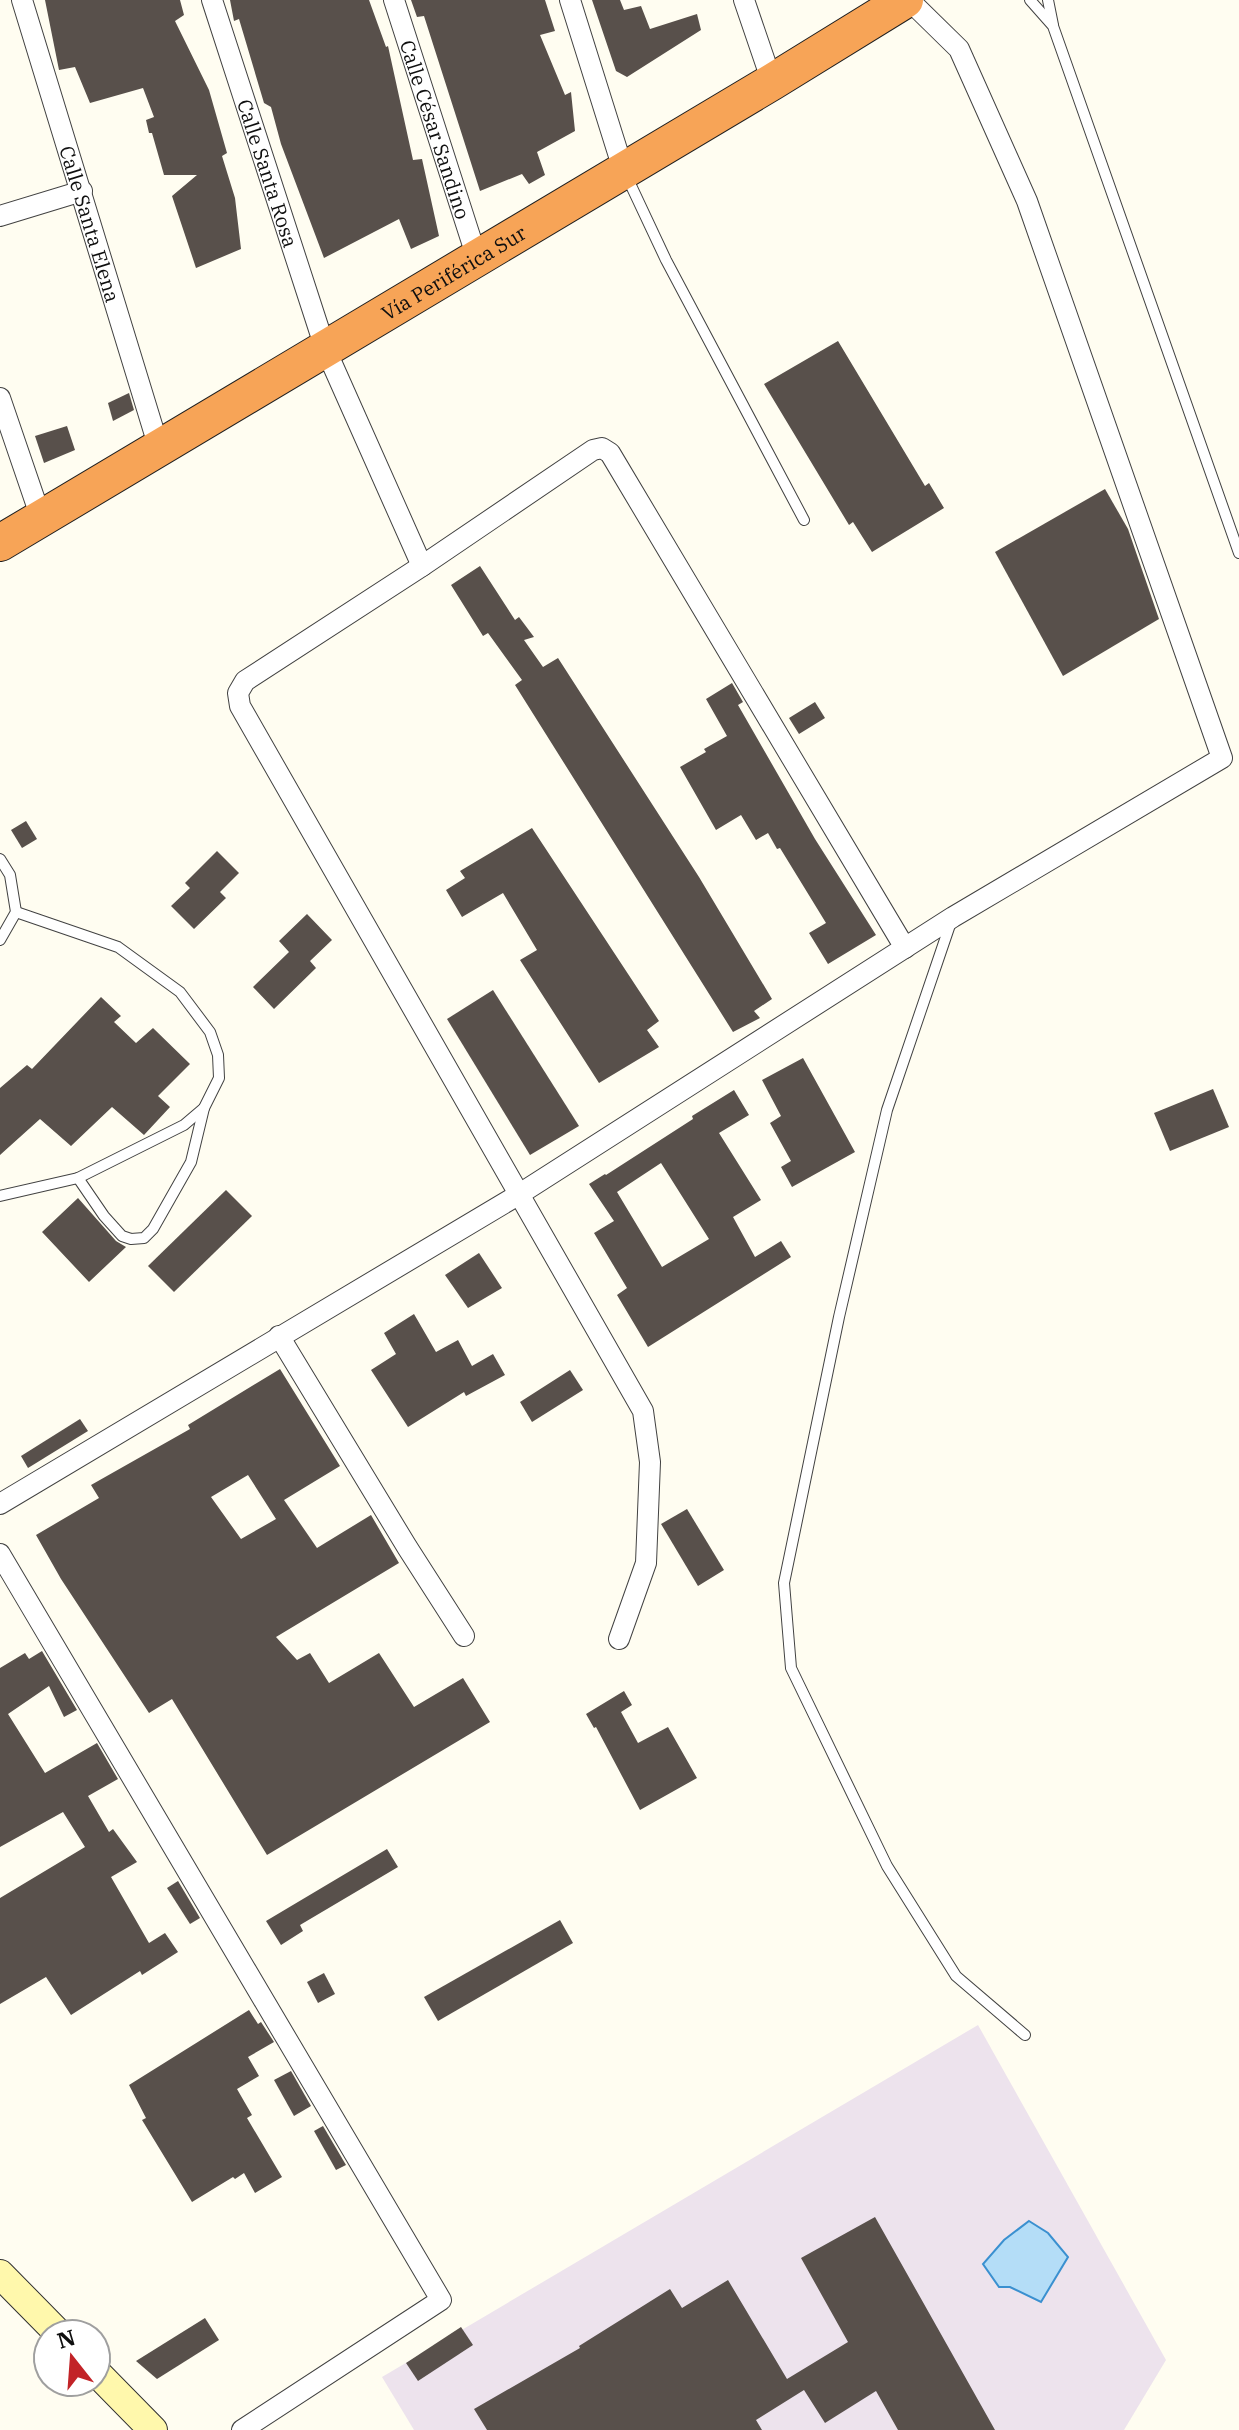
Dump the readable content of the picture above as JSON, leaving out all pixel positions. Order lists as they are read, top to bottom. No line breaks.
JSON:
{"streets":{"highway":["Vía Periférica Sur"],"street":["Calle César Sandino","Calle Santa Rosa","Calle Santa Elena"]},"crossings":[["Calle César Sandino","Vía Periférica Sur"],["Calle Santa Rosa","Vía Periférica Sur"],["Calle Santa Elena","Vía Periférica Sur"]],"north":"top"}
